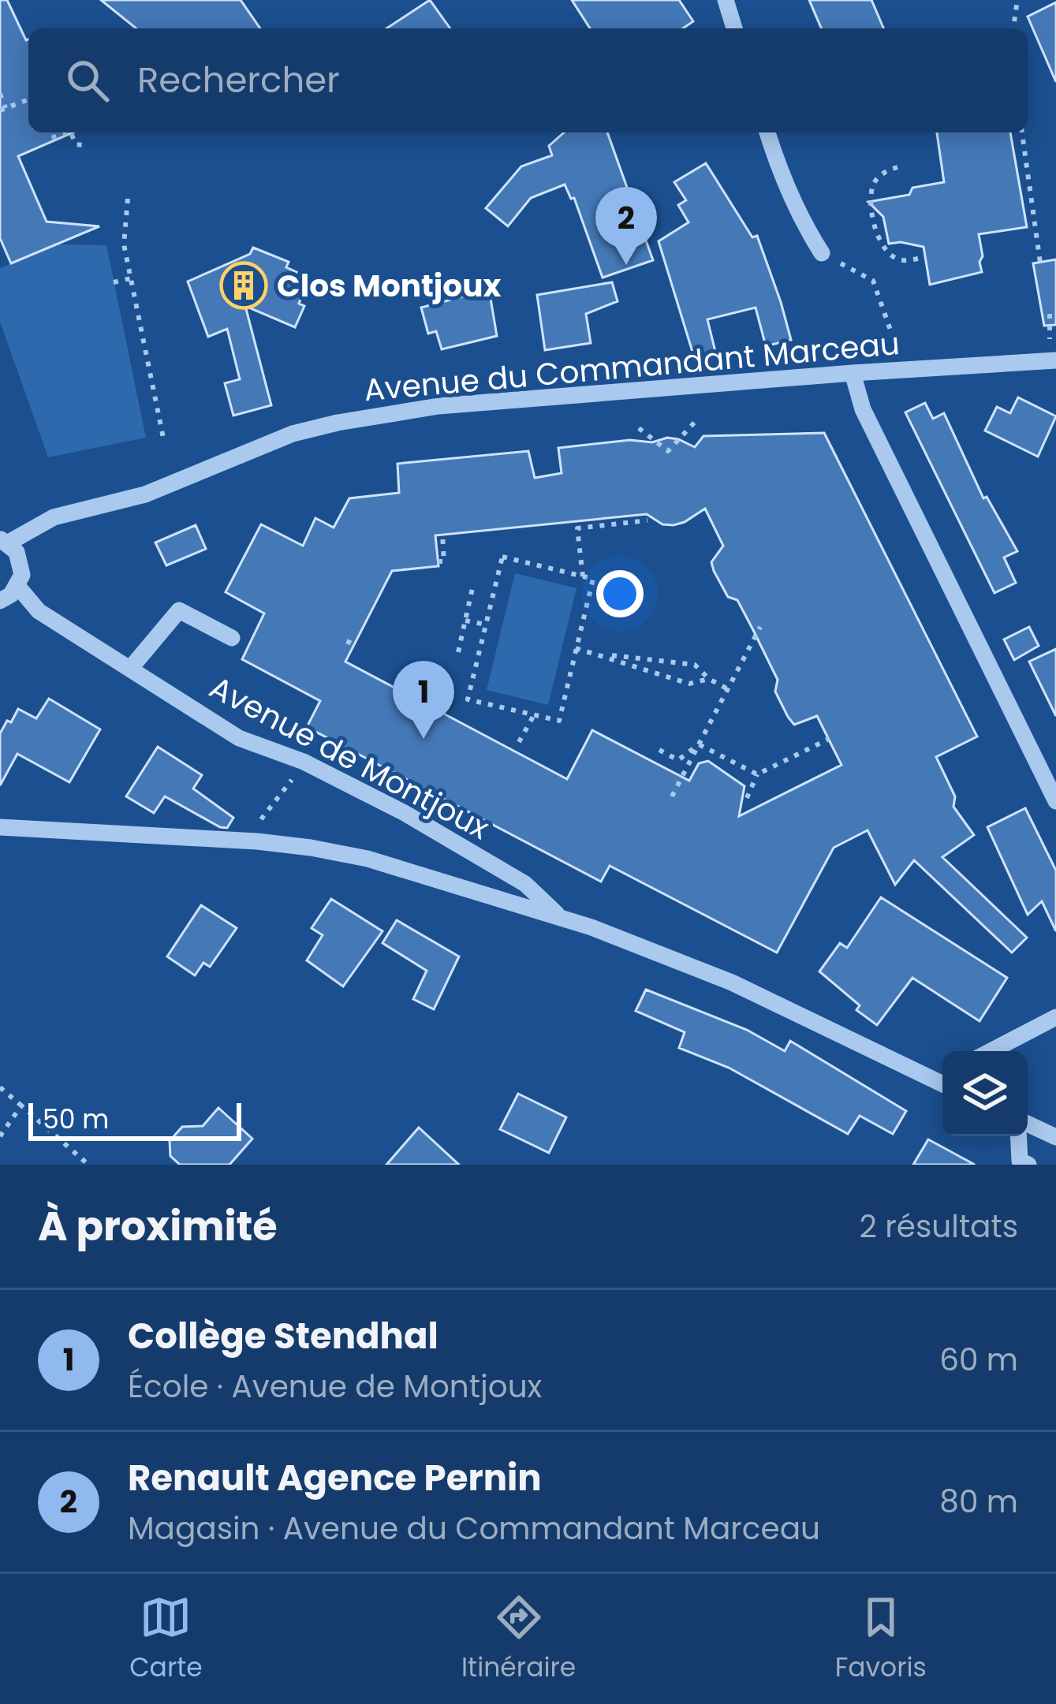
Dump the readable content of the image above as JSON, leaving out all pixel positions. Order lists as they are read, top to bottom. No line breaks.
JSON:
{"streets":{"street":["Avenue du Commandant Marceau","Avenue de Montjoux"]},"places":{"building":["Clos Montjoux"]},"scale_bar":"50 m","page":{"search":"Rechercher","pins":["2","1"],"scale":"50 m","heading":["À proximité","2 résultats"],"list":[{"mark":"1","name":"Collège Stendhal","note":"École · Avenue de Montjoux","value":"60 m"},{"mark":"2","name":"Renault Agence Pernin","note":"Magasin · Avenue du Commandant Marceau","value":"80 m"}],"nav":["Carte","Itinéraire","Favoris"]}}
